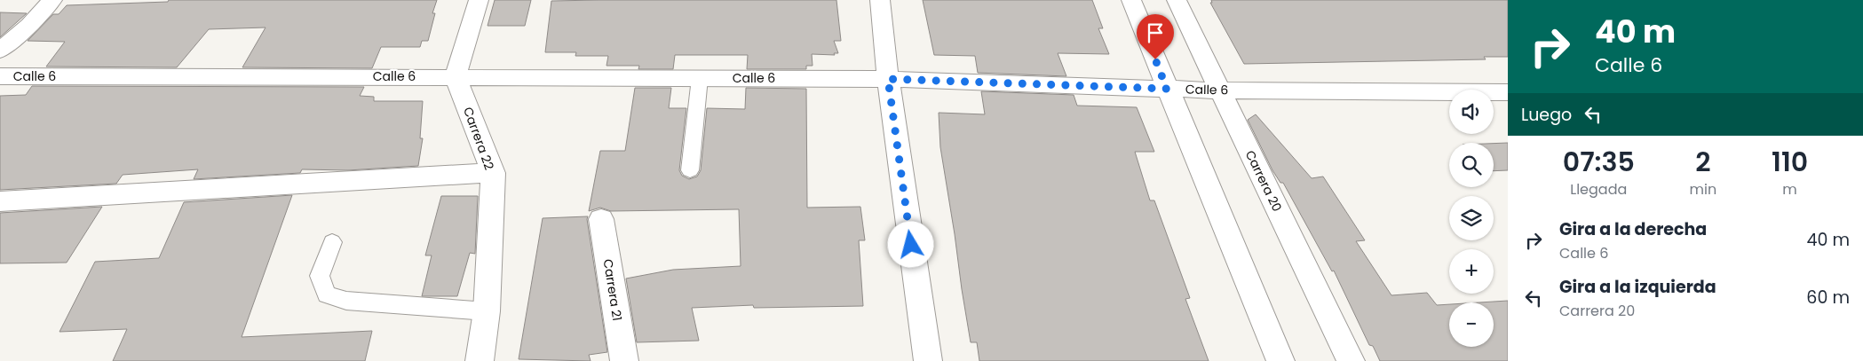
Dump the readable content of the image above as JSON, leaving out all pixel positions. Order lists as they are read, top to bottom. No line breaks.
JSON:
{"streets":{"street":["Calle 6","Carrera 22","Carrera 20","Carrera 21"]},"crossings":[["Calle 6","Carrera 22"],["Calle 6","Carrera 20"]],"page":{"turn":["40 m","Calle 6"],"map_buttons":["+","−"],"then":"Luego","eta":["07:35","Llegada","2","min","110","m"],"list":[{"name":"Gira a la derecha","note":"Calle 6","value":"40 m"},{"name":"Gira a la izquierda","note":"Carrera 20","value":"60 m"}]}}
